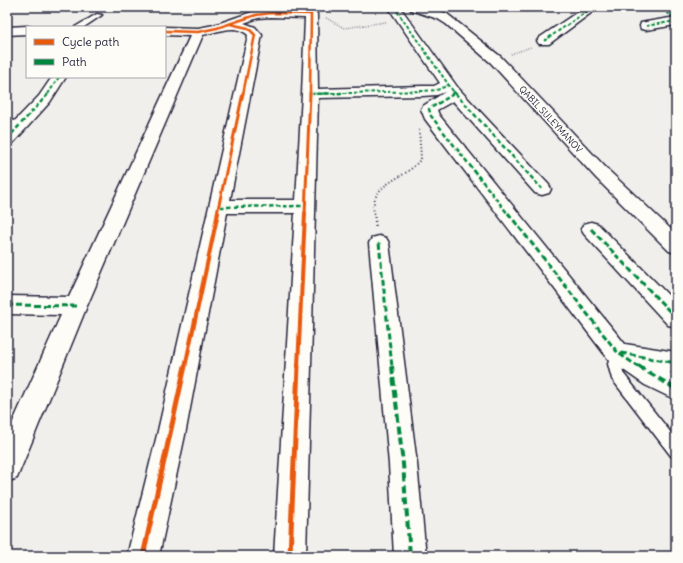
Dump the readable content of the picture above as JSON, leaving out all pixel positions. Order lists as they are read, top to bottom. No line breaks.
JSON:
{"streets":{"street":["QABIL SULEYMANOV"]},"legend":["Cycle path","Path"]}
